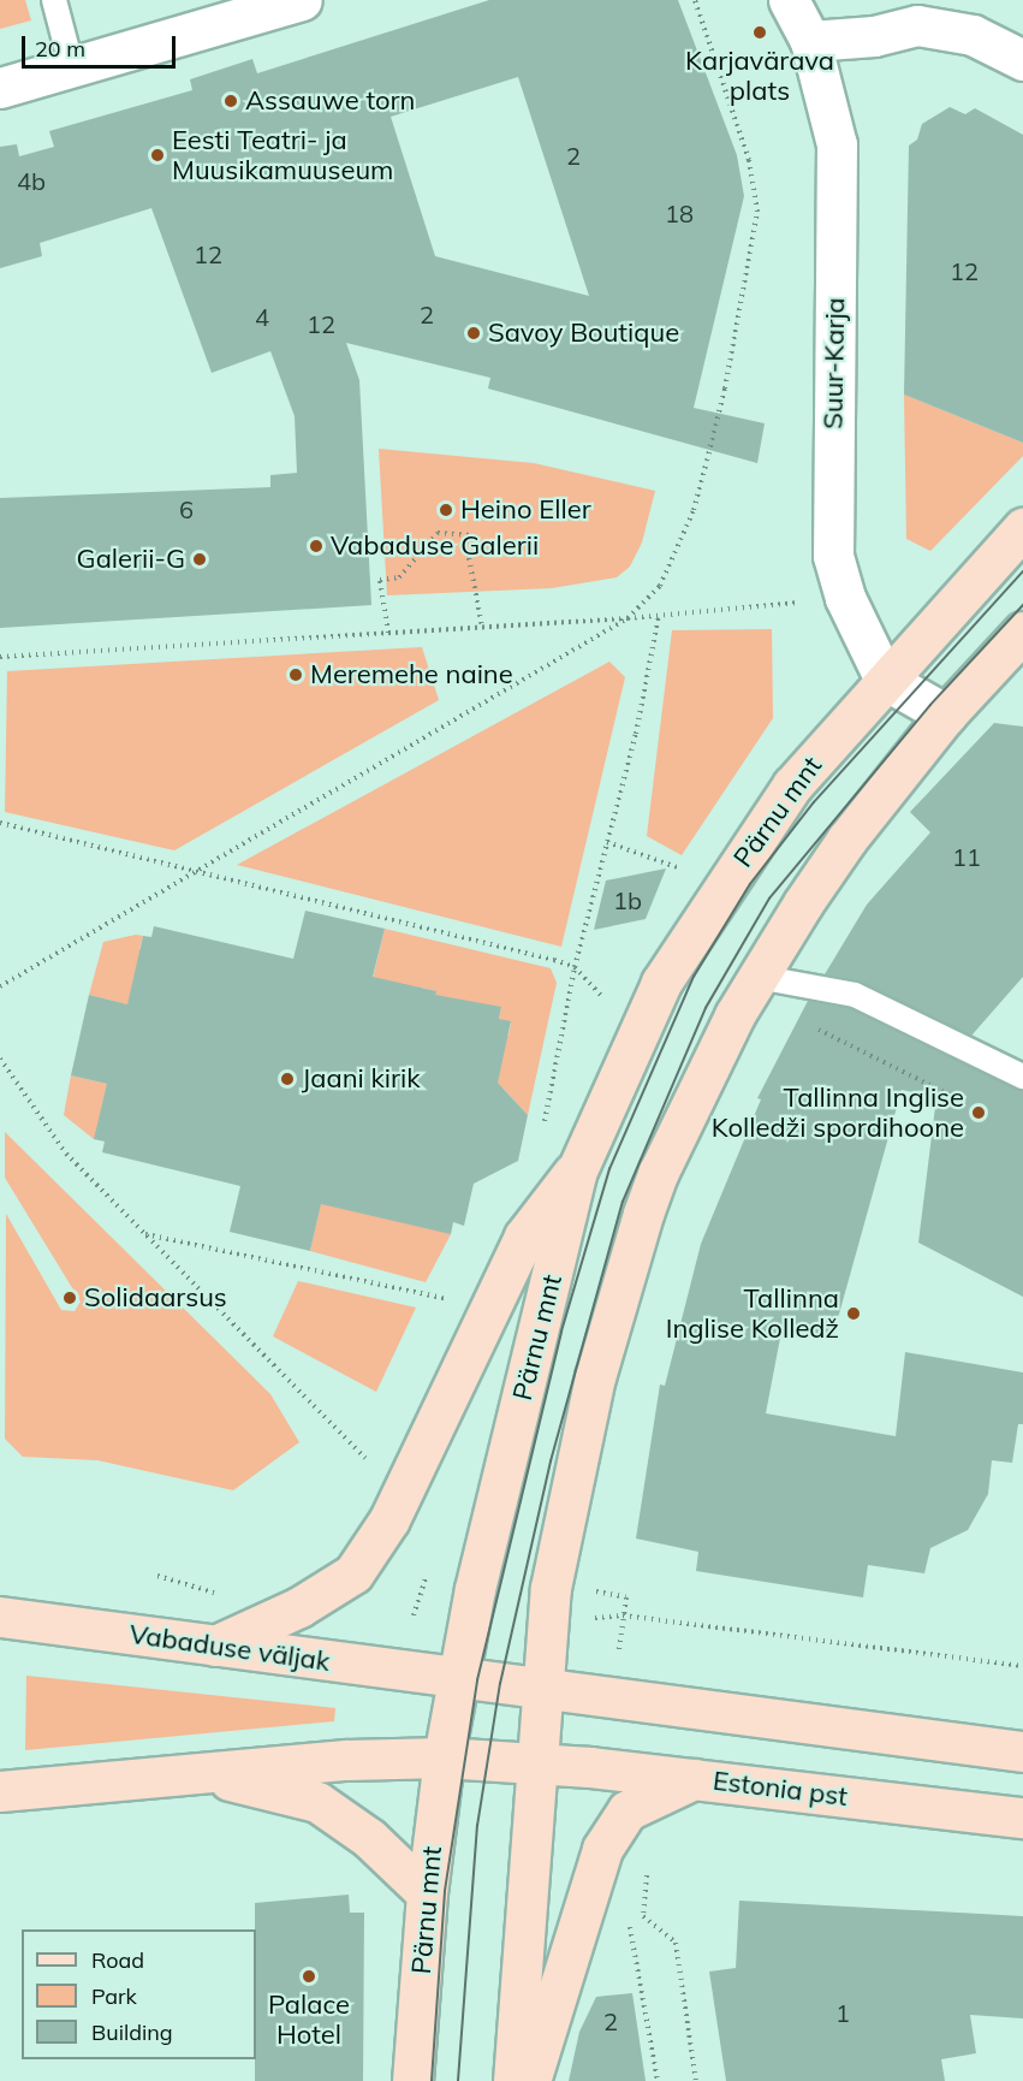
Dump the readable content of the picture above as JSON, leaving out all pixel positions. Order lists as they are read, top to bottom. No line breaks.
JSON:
{"streets":{"main road":["Pärnu mnt","Vabaduse väljak","Estonia pst"],"street":["Suur-Karja"]},"crossings":[["Suur-Karja","Pärnu mnt"],["Pärnu mnt","Vabaduse väljak"],["Pärnu mnt","Estonia pst"]],"places":["Karjavärava plats","Assauwe torn","Eesti Teatri- ja Muusikamuuseum","Savoy Boutique","Heino Eller","Vabaduse Galerii","Galerii-G","Meremehe naine","Jaani kirik","Tallinna Inglise Kolledži spordihoone","Solidaarsus","Tallinna Inglise Kolledž","Palace Hotel"],"house_numbers":["2","4b","18","12","12","2","4","12","6","11","1b","1","2"],"legend":["Road","Park","Building"],"scale_bar":"20 m"}
